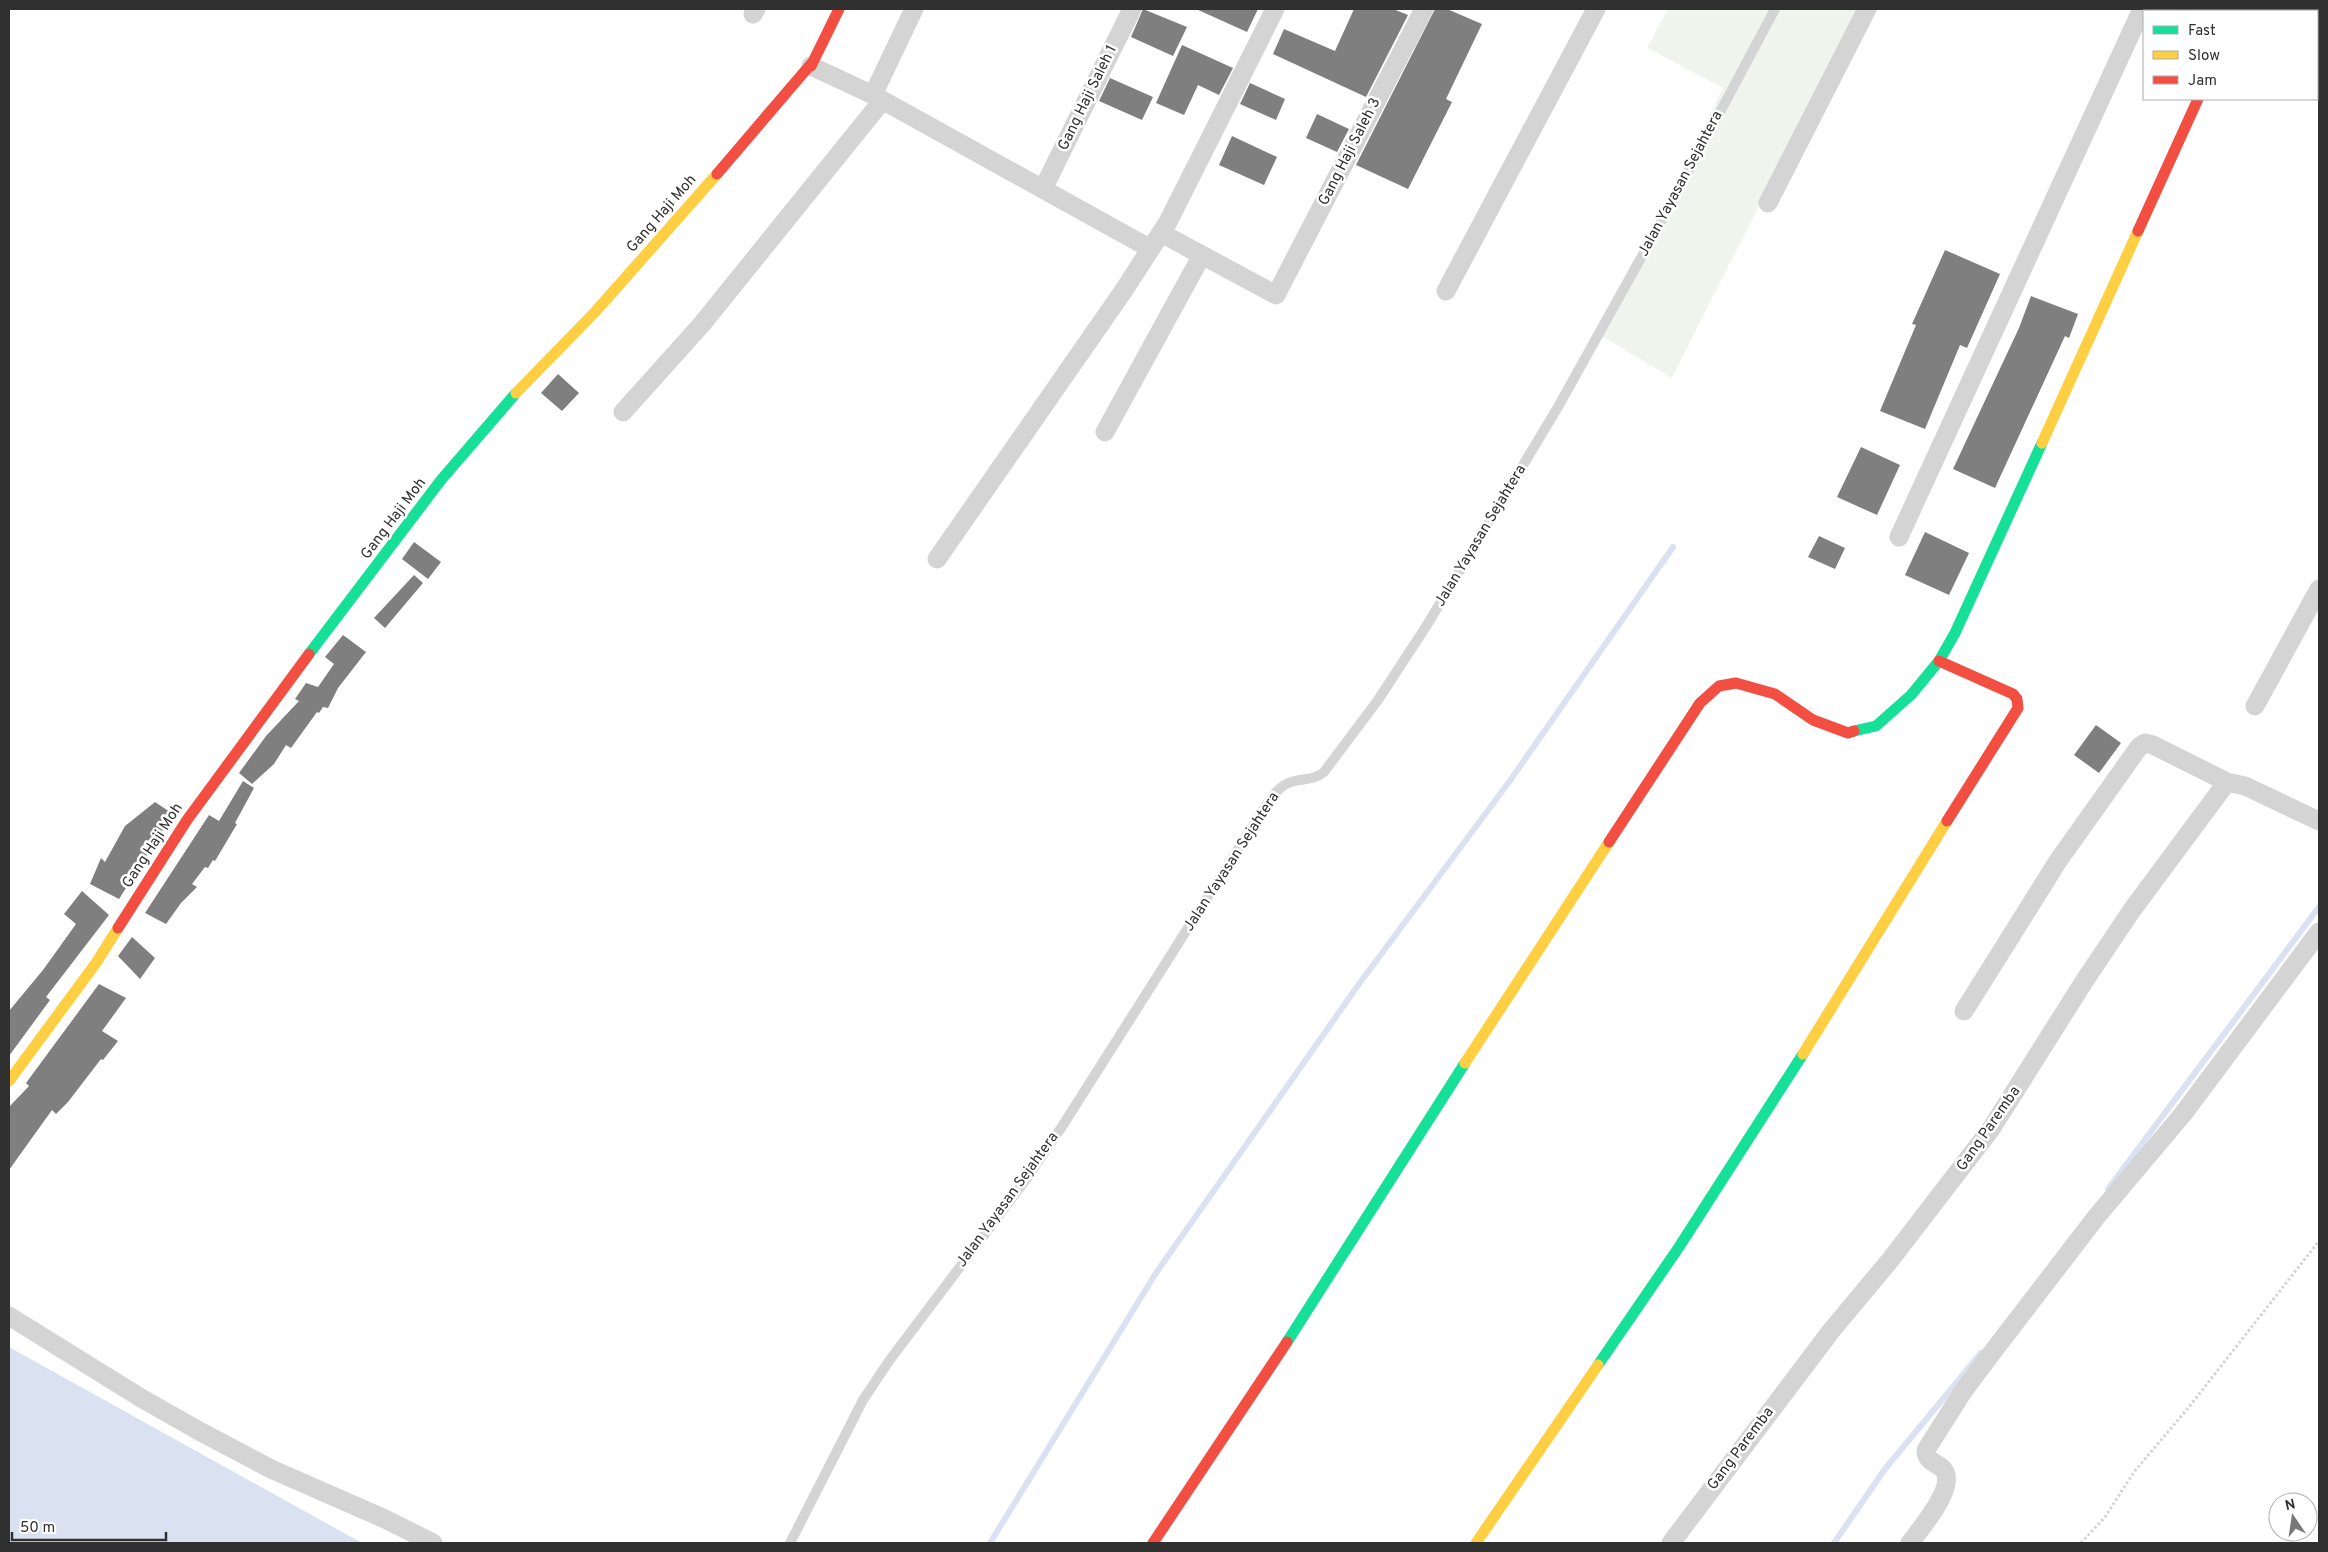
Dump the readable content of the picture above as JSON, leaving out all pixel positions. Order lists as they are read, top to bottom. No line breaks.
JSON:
{"streets":{"street":["Gang Haji Saleh 1","Gang Haji Saleh 3","Gang Haji Moh","Gang Paremba"],"lane":["Jalan Yayasan Sejahtera"]},"legend":["Fast","Slow","Jam"],"scale_bar":"50 m","north":"top"}
